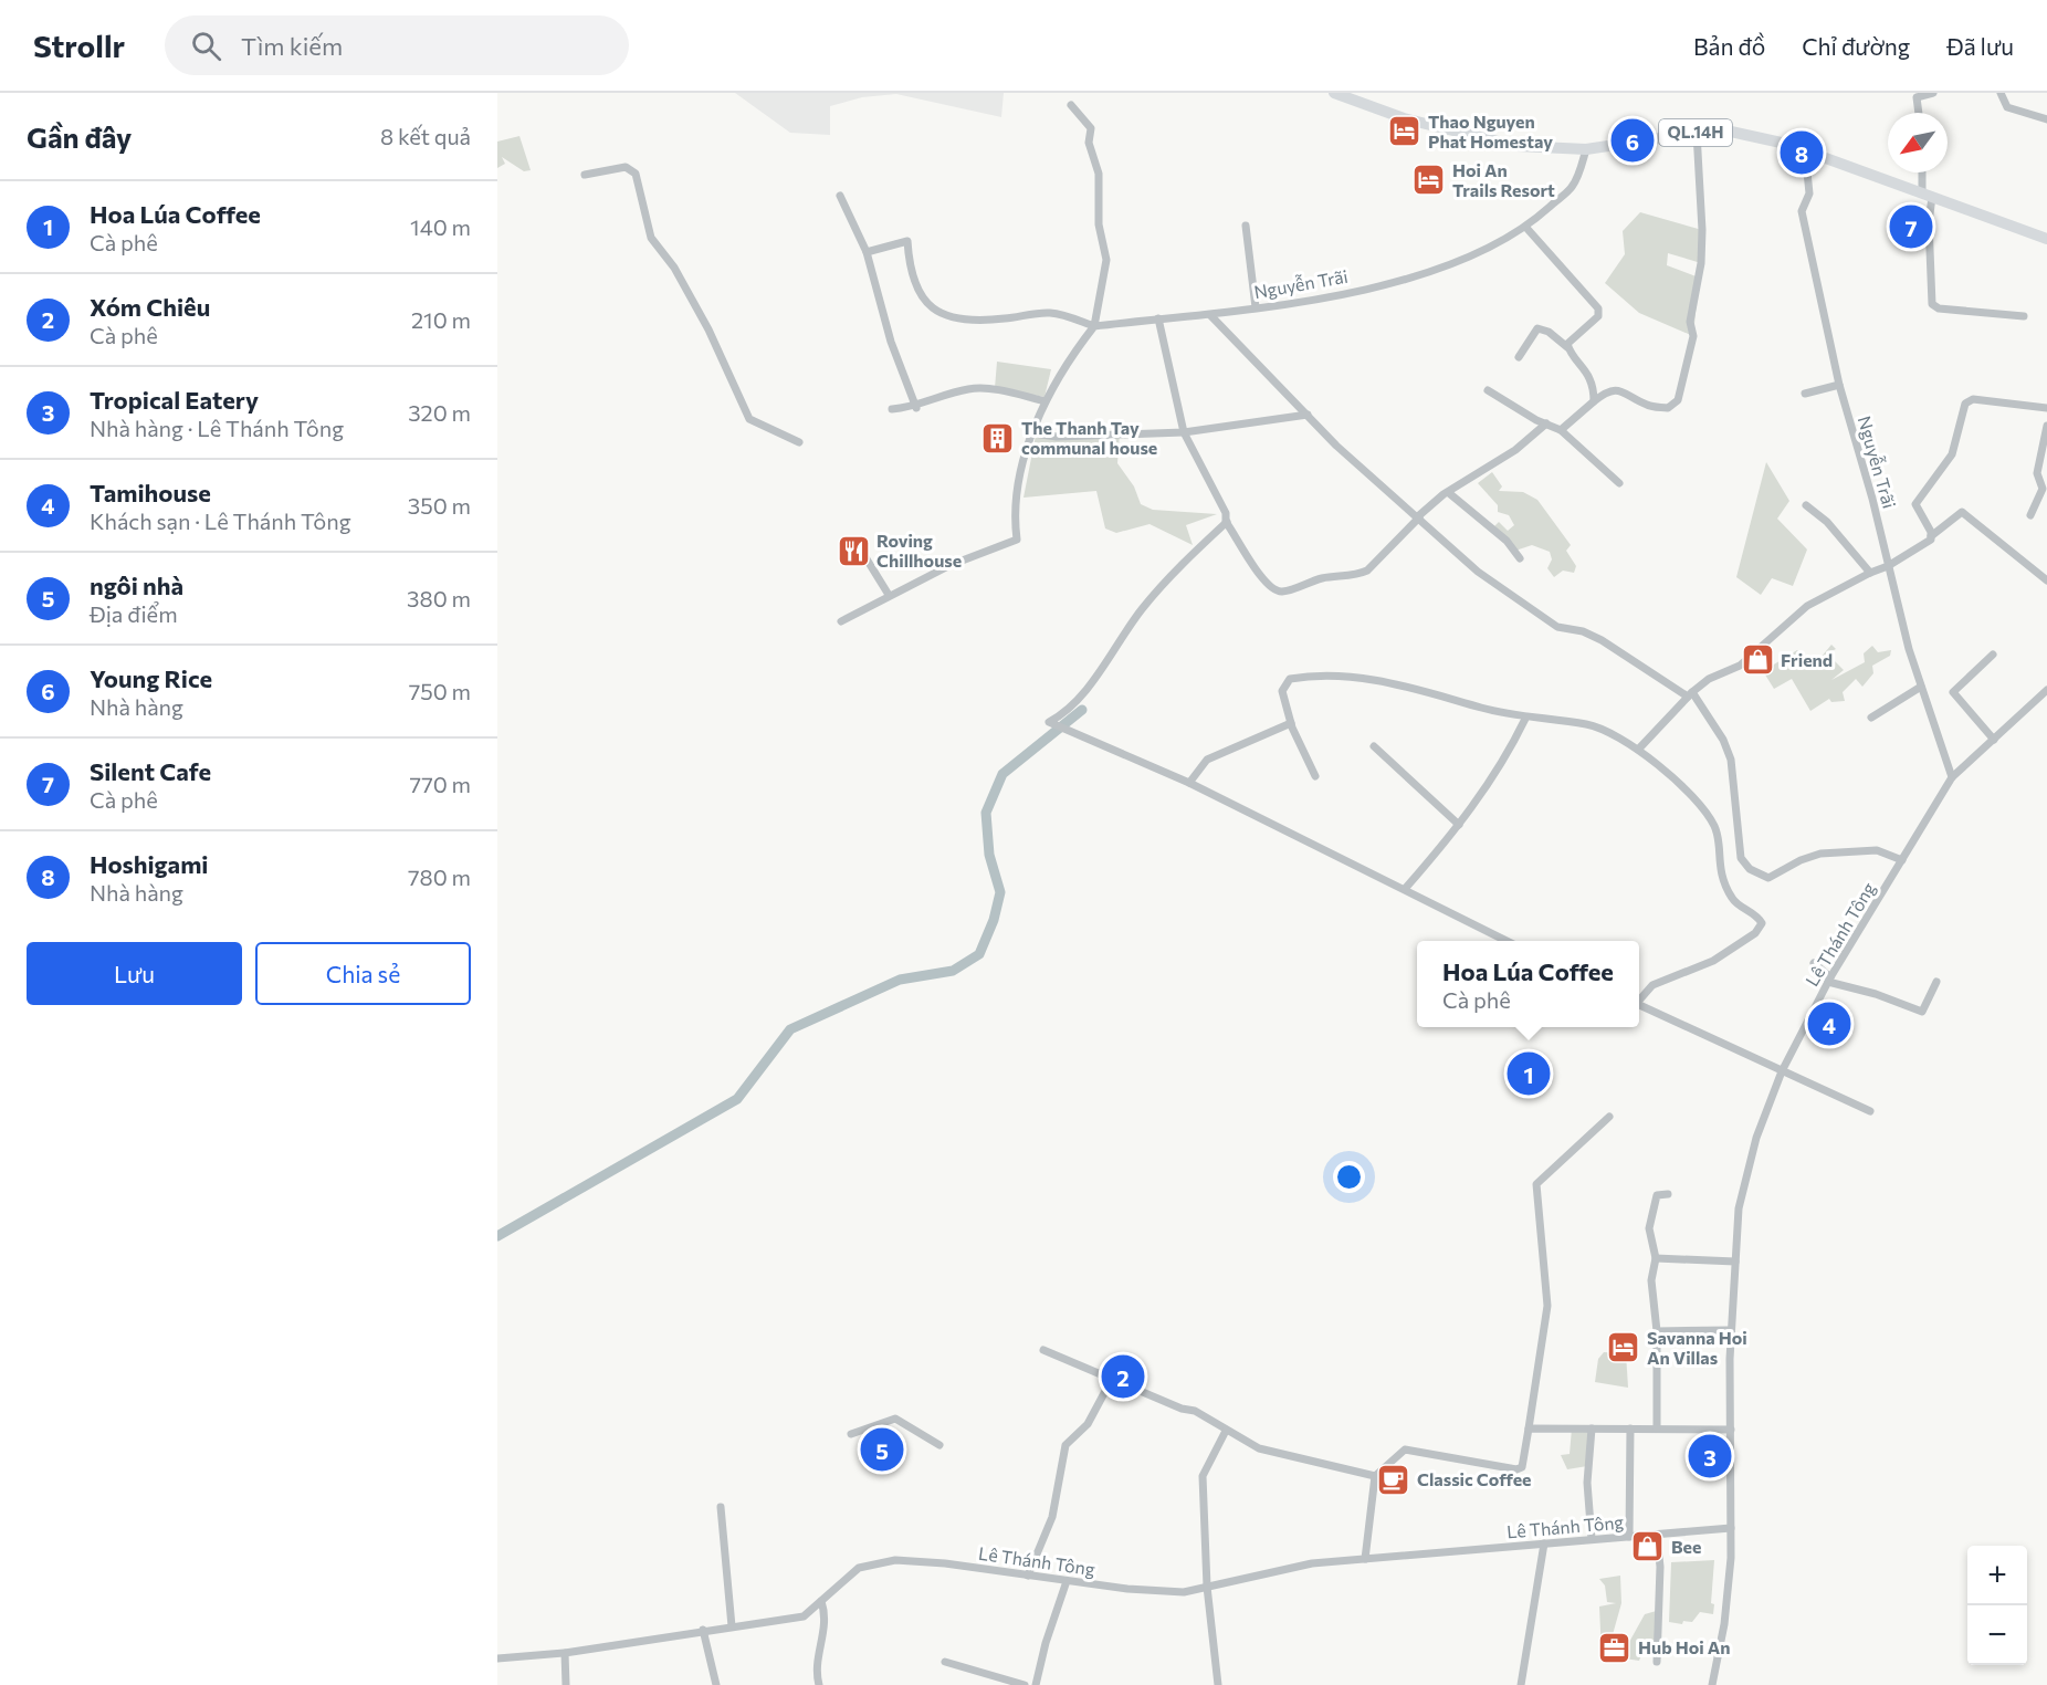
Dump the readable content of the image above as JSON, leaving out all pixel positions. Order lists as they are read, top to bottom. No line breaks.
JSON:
{"streets":{"main road":["QL.14H"],"street":["Nguyễn Trãi","Lê Thánh Tông"]},"crossings":[["QL.14H","Nguyễn Trãi"],["Nguyễn Trãi","Lê Thánh Tông"]],"places":{"hotel":["Thao Nguyen Phat Homestay","Hoi An Trails Resort","Savanna Hoi An Villas"],"building":["The Thanh Tay communal house"],"restaurant":["Roving Chillhouse"],"shop":["Friend","Bee"],"cafe":["Classic Coffee"],"office":["Hub Hoi An"]},"north":"bottom left","page":{"header":"Strollr","search":"Tìm kiếm","nav":["Bản đồ","Chỉ đường","Đã lưu"],"heading":["Gần đây","8 kết quả"],"pins":["6","8","7","4","1","2","5","3"],"list":[{"mark":"1","name":"Hoa Lúa Coffee","note":"Cà phê","value":"140 m"},{"mark":"2","name":"Xóm Chiêu","note":"Cà phê","value":"210 m"},{"mark":"3","name":"Tropical Eatery","note":"Nhà hàng · Lê Thánh Tông","value":"320 m"},{"mark":"4","name":"Tamihouse","note":"Khách sạn · Lê Thánh Tông","value":"350 m"},{"mark":"5","name":"ngôi nhà","note":"Địa điểm","value":"380 m"},{"mark":"6","name":"Young Rice","note":"Nhà hàng","value":"750 m"},{"mark":"7","name":"Silent Cafe","note":"Cà phê","value":"770 m"},{"mark":"8","name":"Hoshigami","note":"Nhà hàng","value":"780 m"}],"buttons":["Lưu","Chia sẻ"],"popup":["Hoa Lúa Coffee","Cà phê"],"map_buttons":["+","−"]}}
